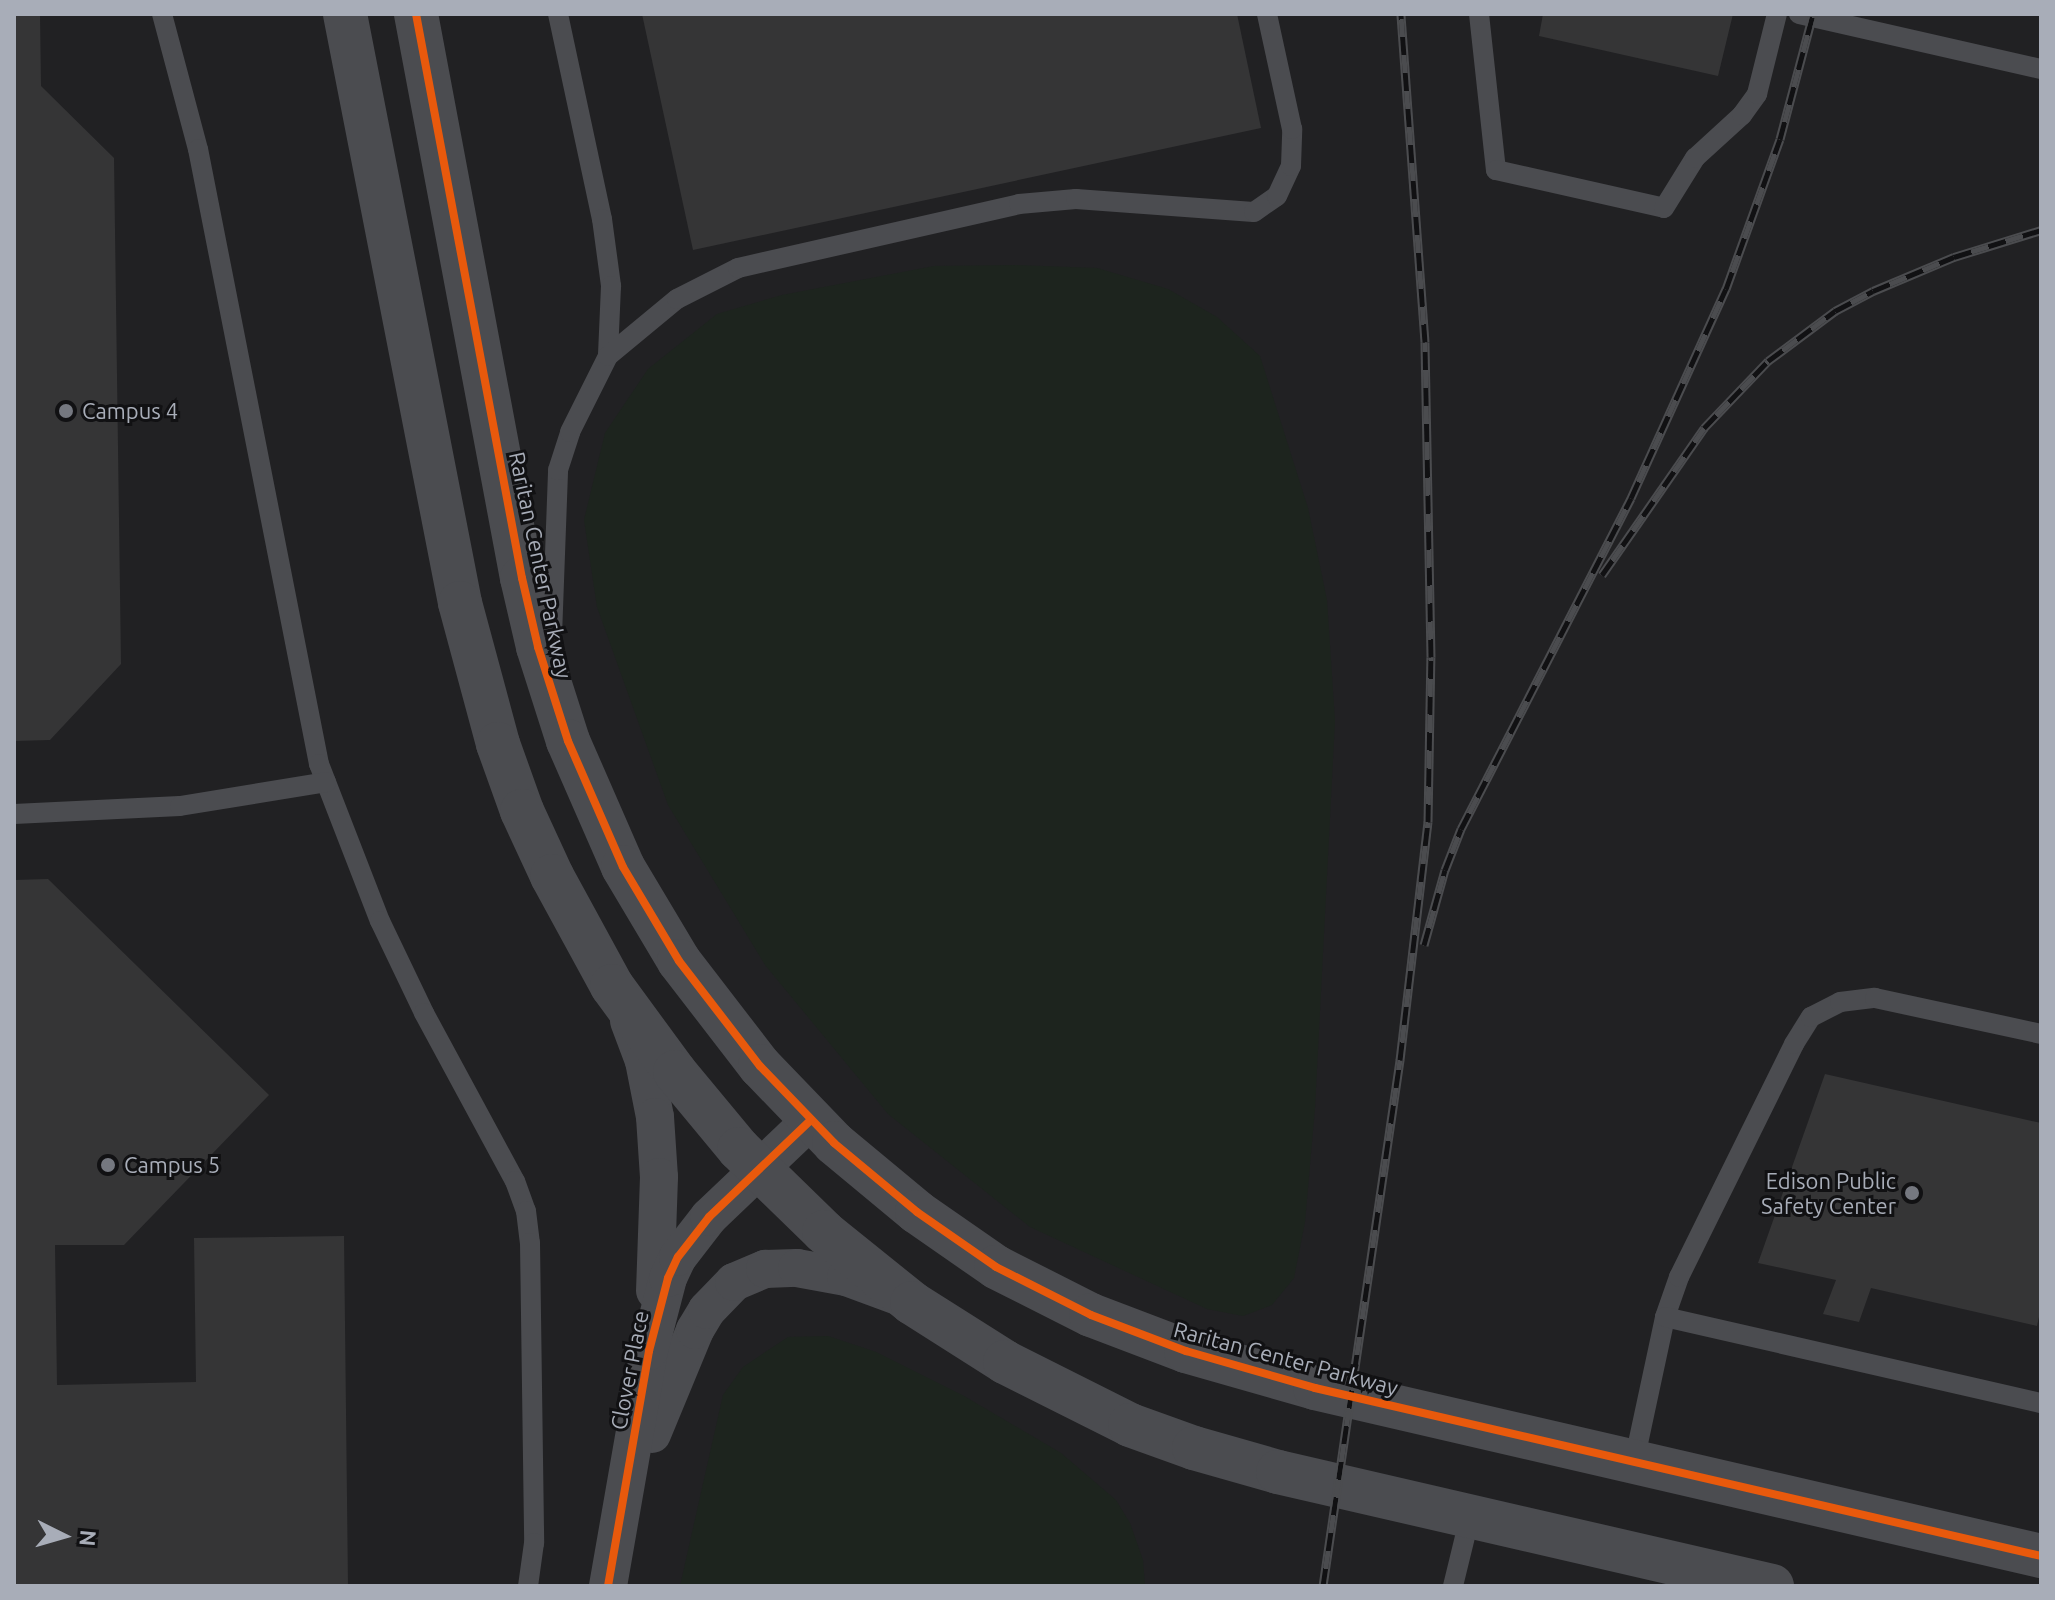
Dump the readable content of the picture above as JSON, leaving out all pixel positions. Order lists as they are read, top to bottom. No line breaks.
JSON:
{"streets":{"street":["Raritan Center Parkway","Clover Place"]},"crossings":[["Raritan Center Parkway","Clover Place"]],"places":["Campus 4","Campus 5","Edison Public Safety Center"],"north":"right"}
